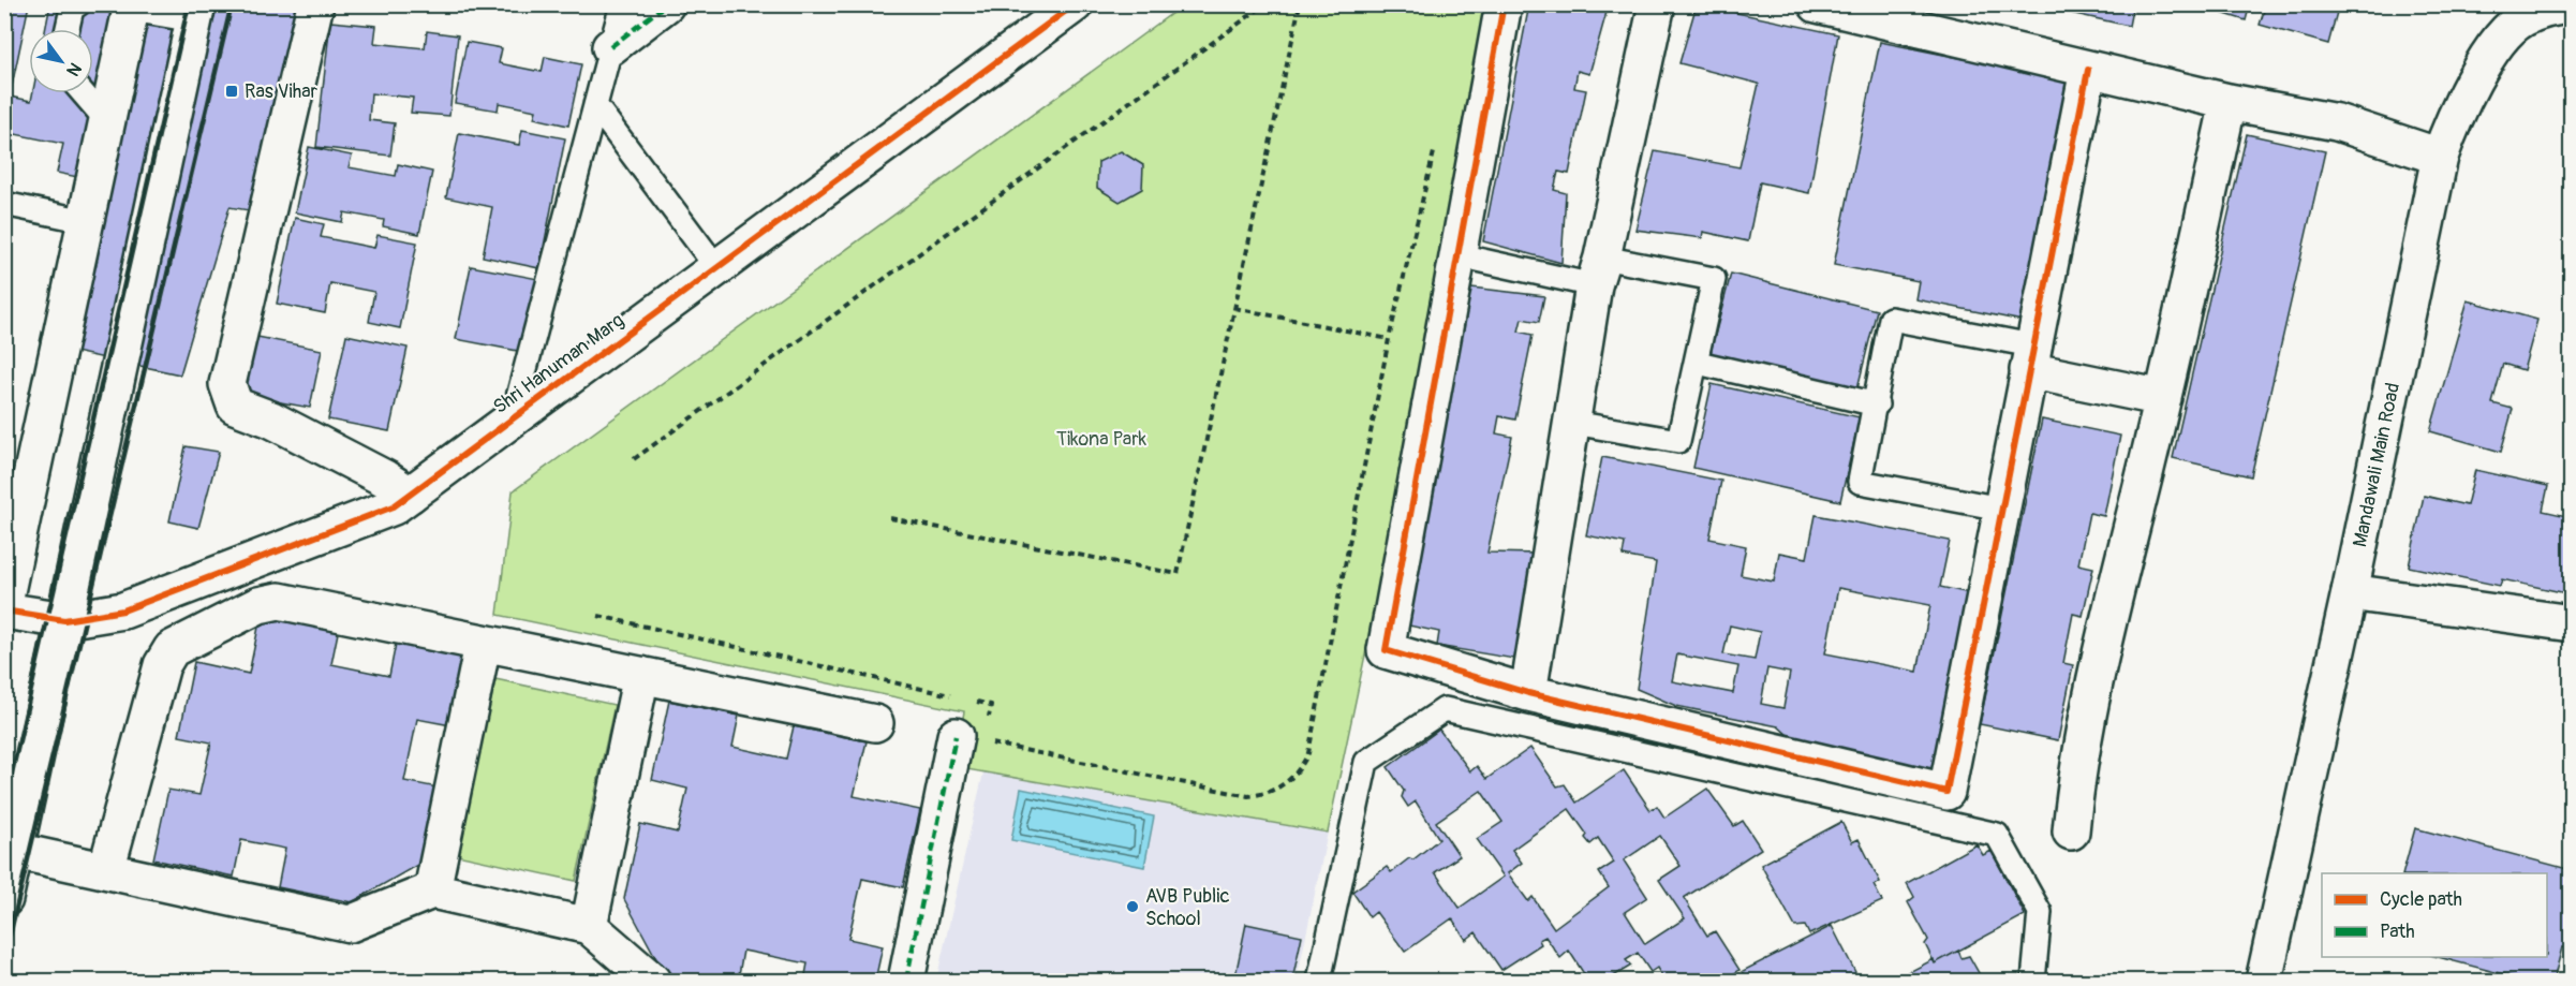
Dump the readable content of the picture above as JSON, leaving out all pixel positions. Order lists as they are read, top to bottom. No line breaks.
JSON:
{"streets":{"street":["Shri Hanuman Marg","Mandawali Main Road"]},"parks":["Tikona Park"],"places":{"transit":["Ras Vihar"],"other":["AVB Public School"]},"legend":["Cycle path","Path"],"north":"bottom right"}
